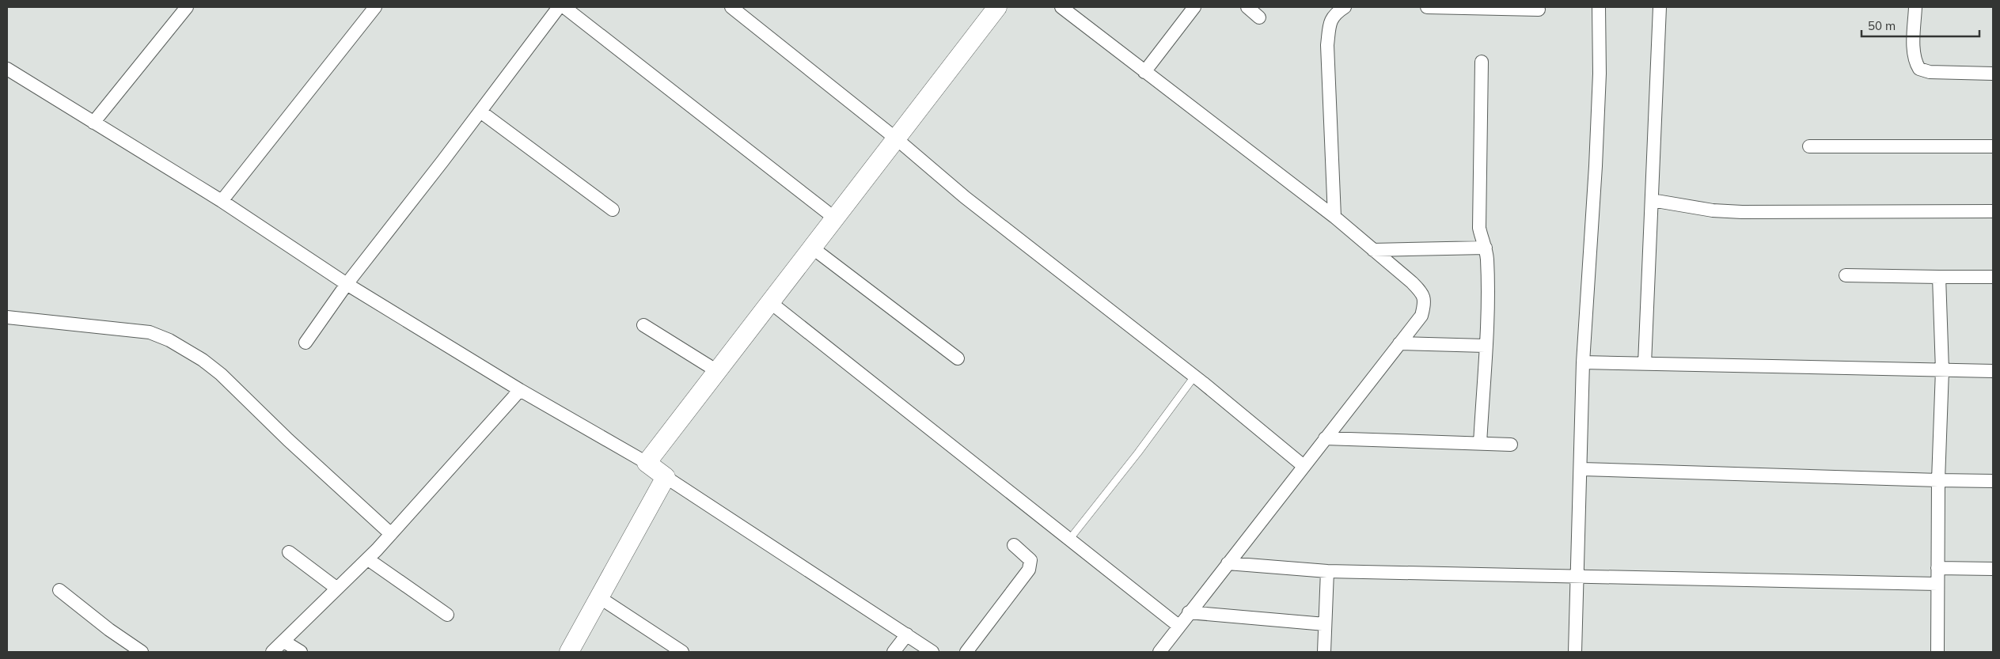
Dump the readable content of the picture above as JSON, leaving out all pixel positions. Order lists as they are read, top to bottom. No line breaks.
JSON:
{"scale_bar":"50 m"}
